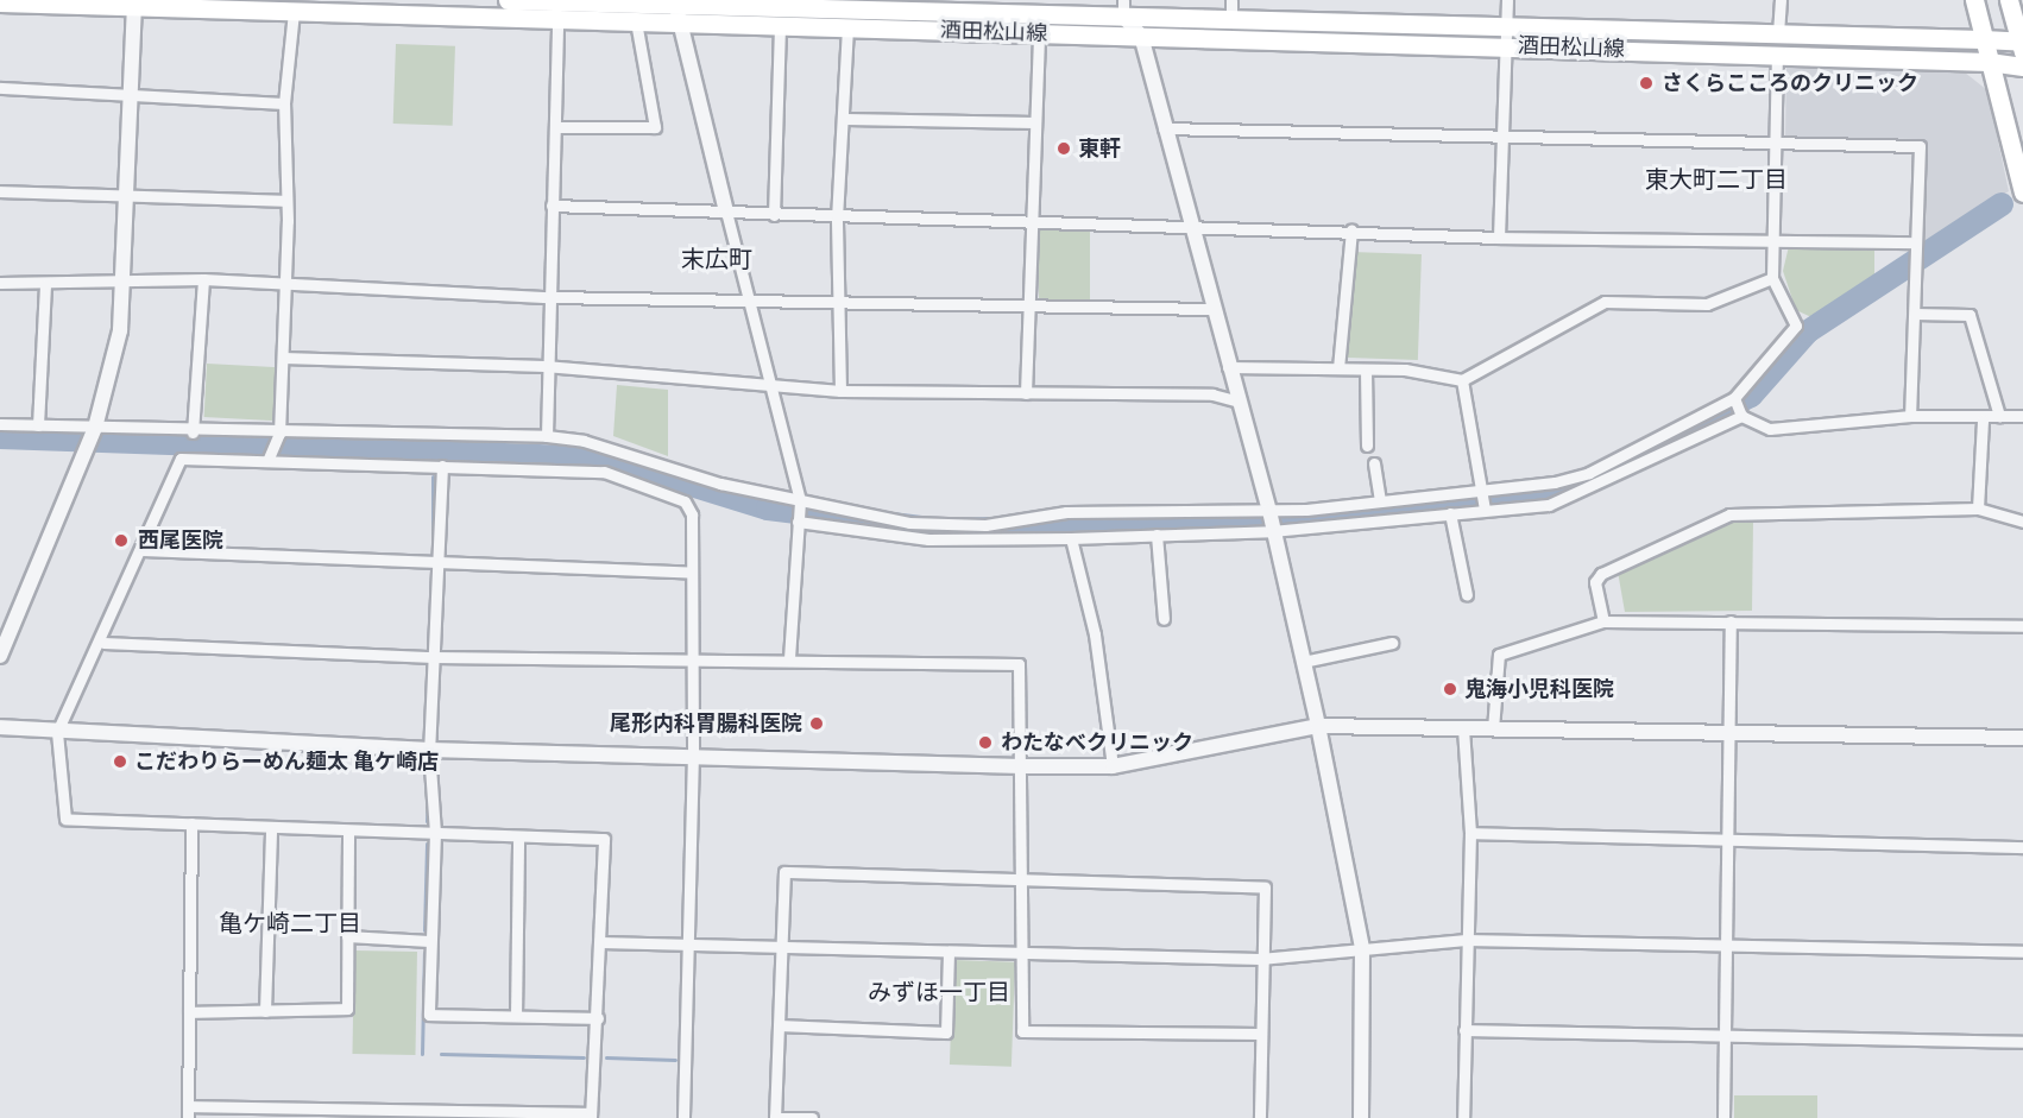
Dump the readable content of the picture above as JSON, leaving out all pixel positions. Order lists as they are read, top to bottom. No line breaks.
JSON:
{"streets":{"main road":["酒田松山線"]},"districts":["東大町二丁目","末広町","亀ケ崎二丁目","みずほ一丁目"],"places":["さくらこころのクリニック","東軒","西尾医院","鬼海小児科医院","尾形内科胃腸科医院","わたなべクリニック","こだわりらーめん麺太 亀ケ崎店"]}
